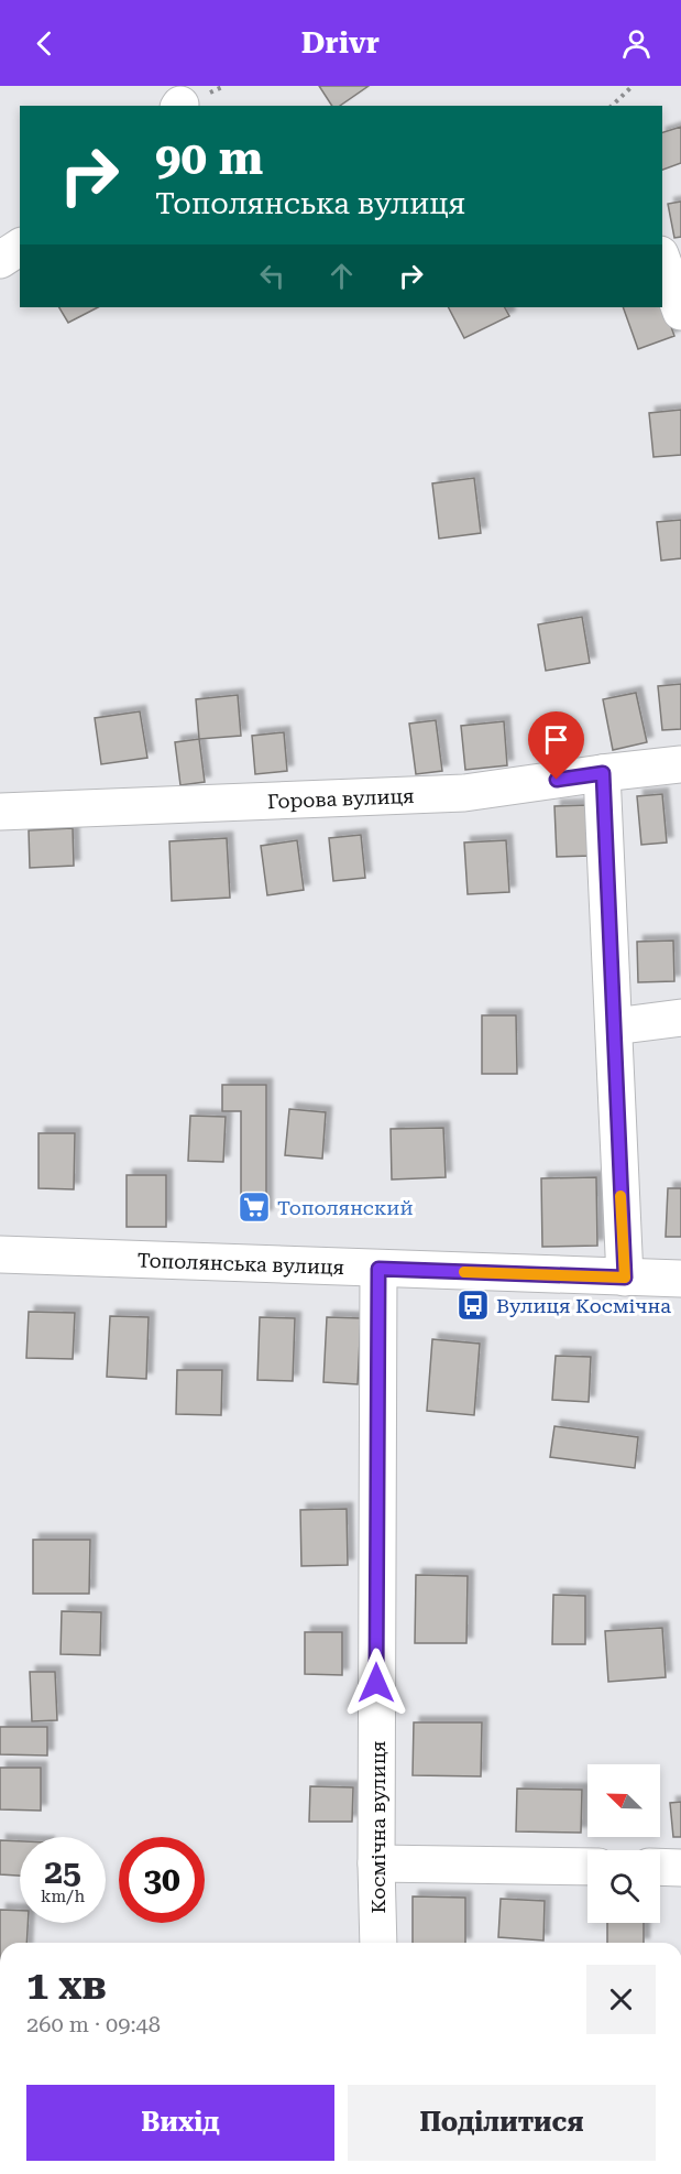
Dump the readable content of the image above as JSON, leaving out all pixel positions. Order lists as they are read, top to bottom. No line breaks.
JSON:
{"streets":{"street":["Горова вулиця","Тополянська вулиця","Космічна вулиця"]},"crossings":[["Тополянська вулиця","Космічна вулиця"]],"places":{"supermarket":["Тополянский"],"bus stop":["Вулиця Космічна"]},"north":"top left","page":{"header":"Drivr","turn":["90 m","Тополянська вулиця"],"speed":"25 km/h","limit":"30","heading":["1 хв","260 m · 09:48"],"buttons":["Вихід","Поділитися"]}}
